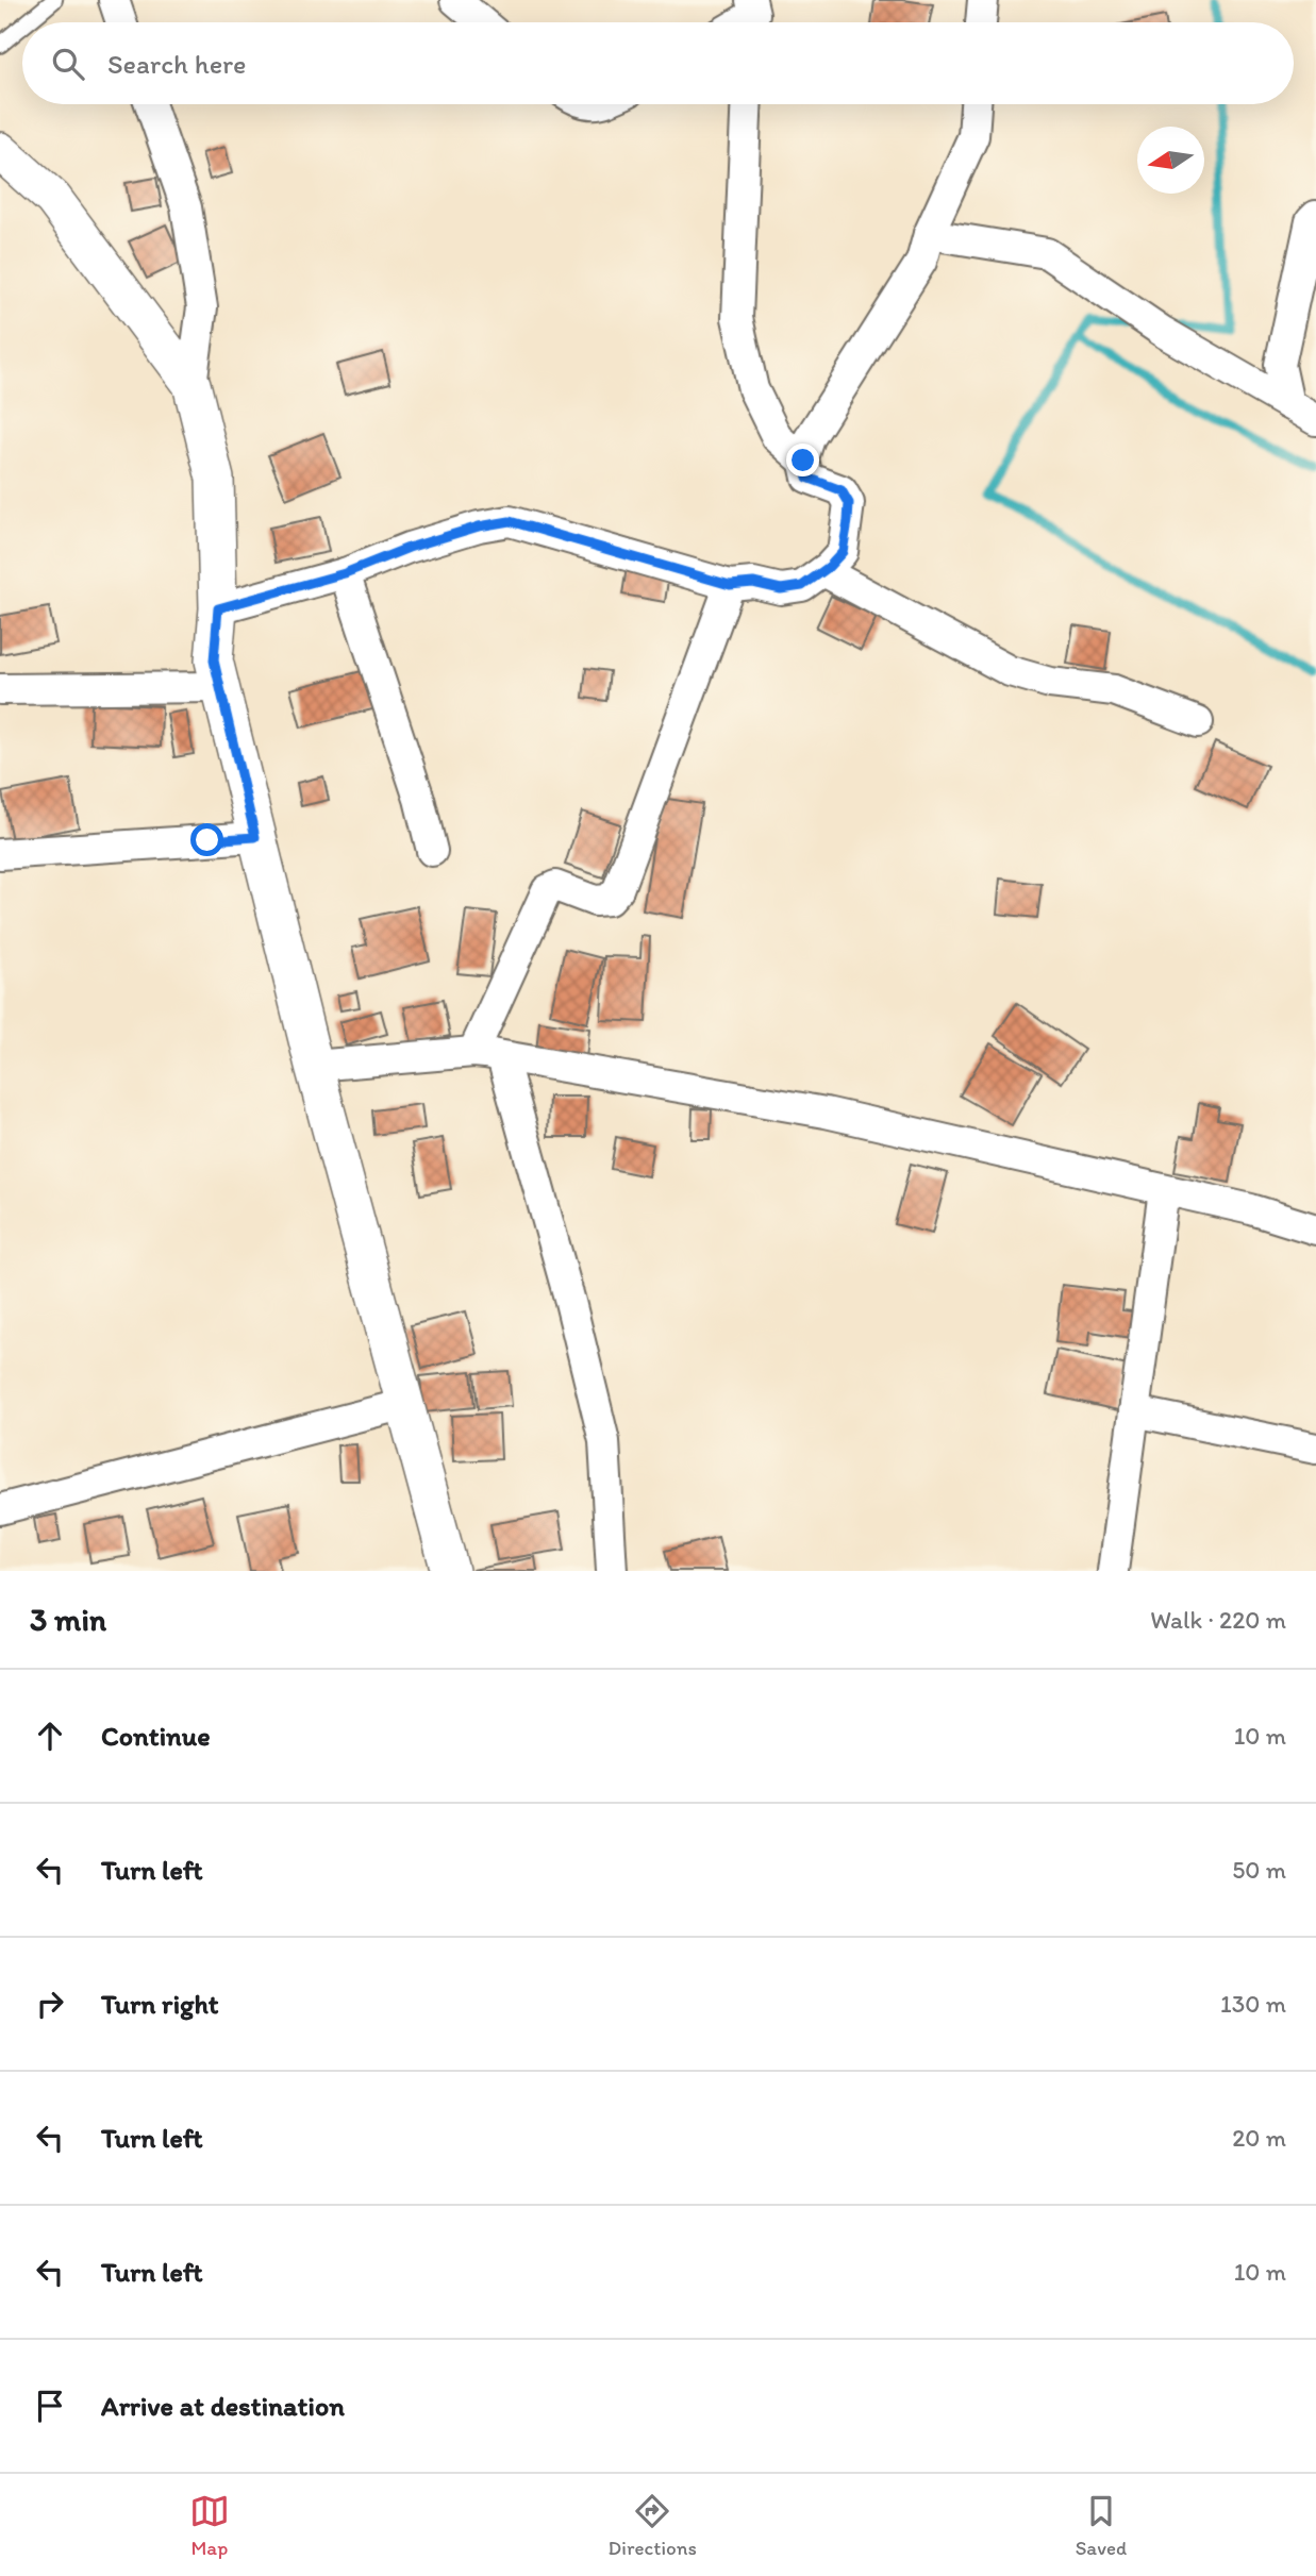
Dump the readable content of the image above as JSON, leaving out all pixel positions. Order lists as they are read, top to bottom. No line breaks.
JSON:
{"north":"left","page":{"search":"Search here","heading":["3 min","Walk · 220 m"],"list":[["Continue","10 m"],["Turn left","50 m"],["Turn right","130 m"],["Turn left","20 m"],["Turn left","10 m"],"Arrive at destination"],"nav":["Map","Directions","Saved"]}}
